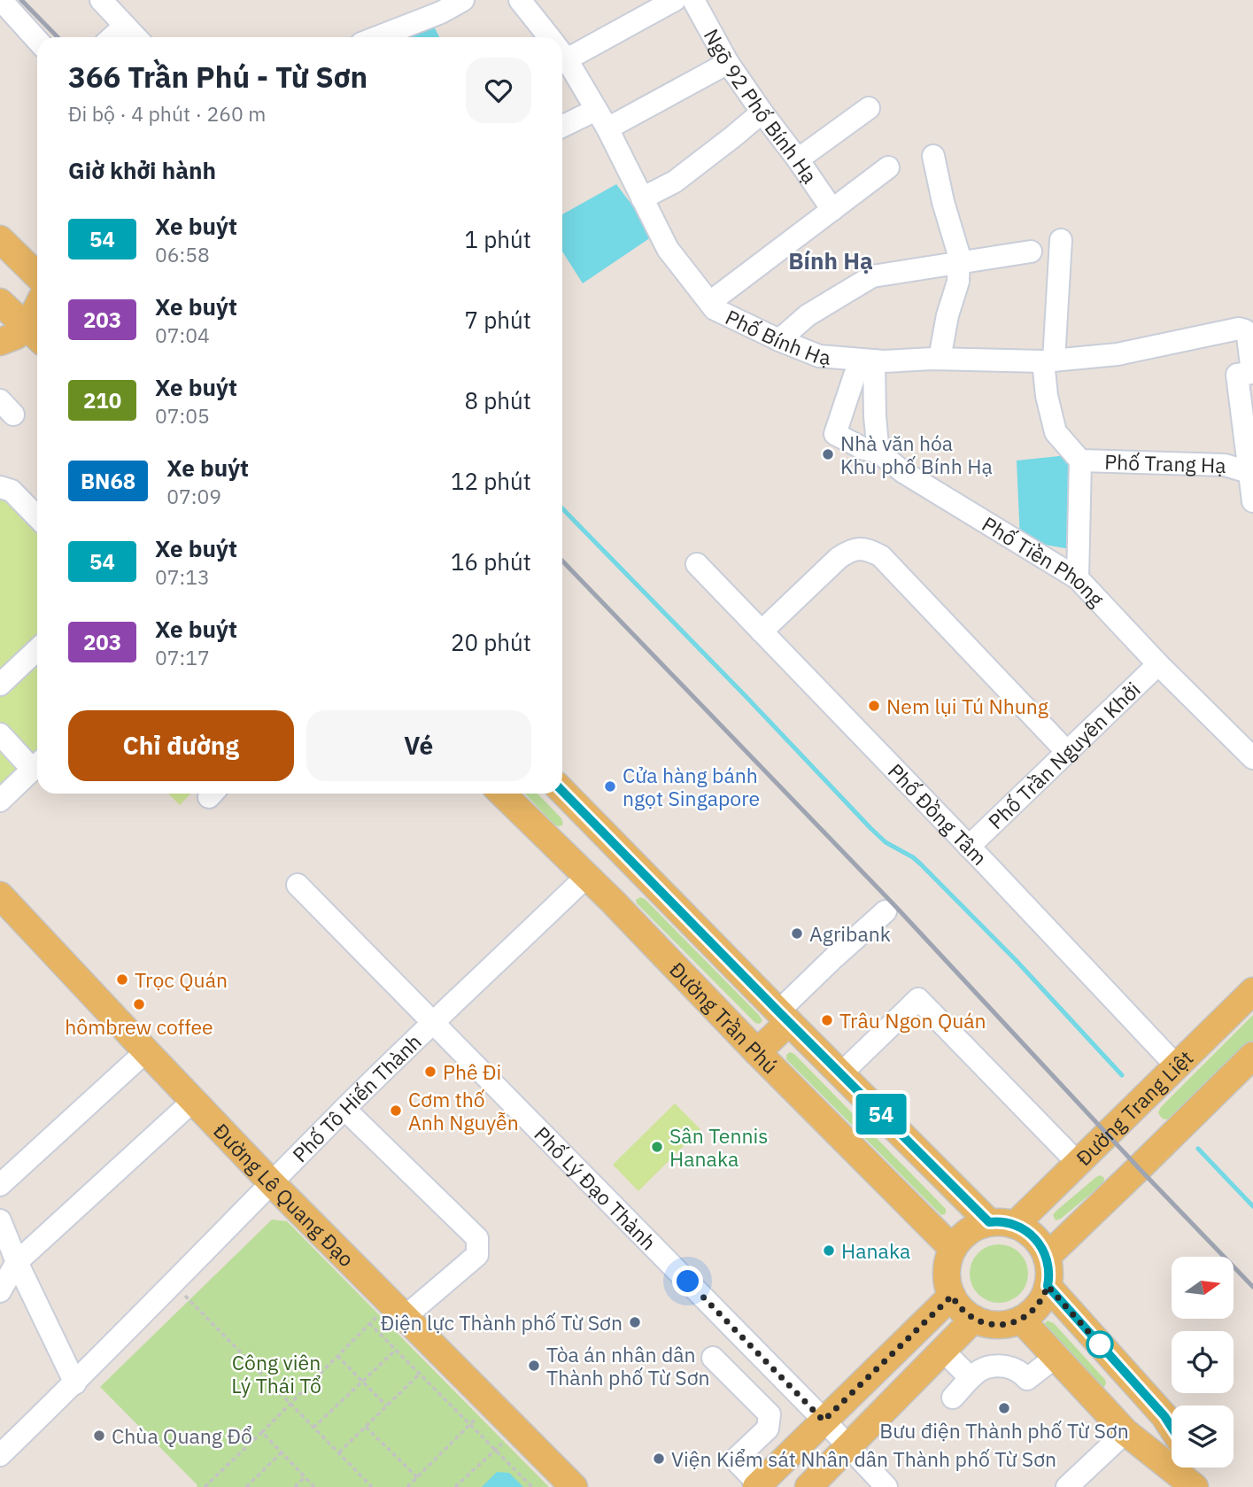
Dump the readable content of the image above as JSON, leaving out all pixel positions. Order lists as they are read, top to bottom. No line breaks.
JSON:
{"streets":{"main road":["Đường Trần Phú","Đường Trang Liệt","Đường Lê Quang Đạo"],"street":["Ngõ 92 Phố Bính Hạ","Phố Bính Hạ","Phố Trang Hạ","Phố Tiền Phong","Phố Trần Nguyên Khởi","Phố Đồng Tâm","Phố Tô Hiến Thành","Phố Lý Đạo Thành"]},"crossings":[["Phố Bính Hạ","Phố Trang Hạ"],["Phố Tiền Phong","Phố Trần Nguyên Khởi"],["Phố Trần Nguyên Khởi","Phố Đồng Tâm"],["Phố Đồng Tâm","Đường Trang Liệt"],["Đường Trần Phú","Phố Tô Hiến Thành"],["Đường Trần Phú","Đường Trang Liệt"],["Phố Tô Hiến Thành","Phố Lý Đạo Thành"],["Phố Tô Hiến Thành","Đường Lê Quang Đạo"]],"districts":["Bính Hạ"],"parks":["Công viên Lý Thái Tổ"],"places":["Nhà văn hóa Khu phố Bính Hạ","Nem lụi Tú Nhung","Cửa hàng bánh ngọt Singapore","Agribank","Trọc Quán","hômbrew coffee","Trâu Ngon Quán","Phê Đi","Cơm thố Anh Nguyễn","Sân Tennis Hanaka","Hanaka","Điện lực Thành phố Từ Sơn","Tòa án nhân dân Thành phố Từ Sơn","Bưu điện Thành phố Từ Sơn","Chùa Quang Đổ","Viện Kiểm sát Nhân dân Thành phố Từ Sơn"],"lines":["bus line 54"],"north":"right","page":{"on_map":"54","heading":[["366 Trần Phú - Từ Sơn","Đi bộ · 4 phút · 260 m"],"Giờ khởi hành"],"list":[{"mark":"54","name":"Xe buýt","note":"06:58","value":"1 phút"},{"mark":"203","name":"Xe buýt","note":"07:04","value":"7 phút"},{"mark":"210","name":"Xe buýt","note":"07:05","value":"8 phút"},{"mark":"BN68","name":"Xe buýt","note":"07:09","value":"12 phút"},{"mark":"54","name":"Xe buýt","note":"07:13","value":"16 phút"},{"mark":"203","name":"Xe buýt","note":"07:17","value":"20 phút"}],"buttons":["Chỉ đường","Vé"]}}
